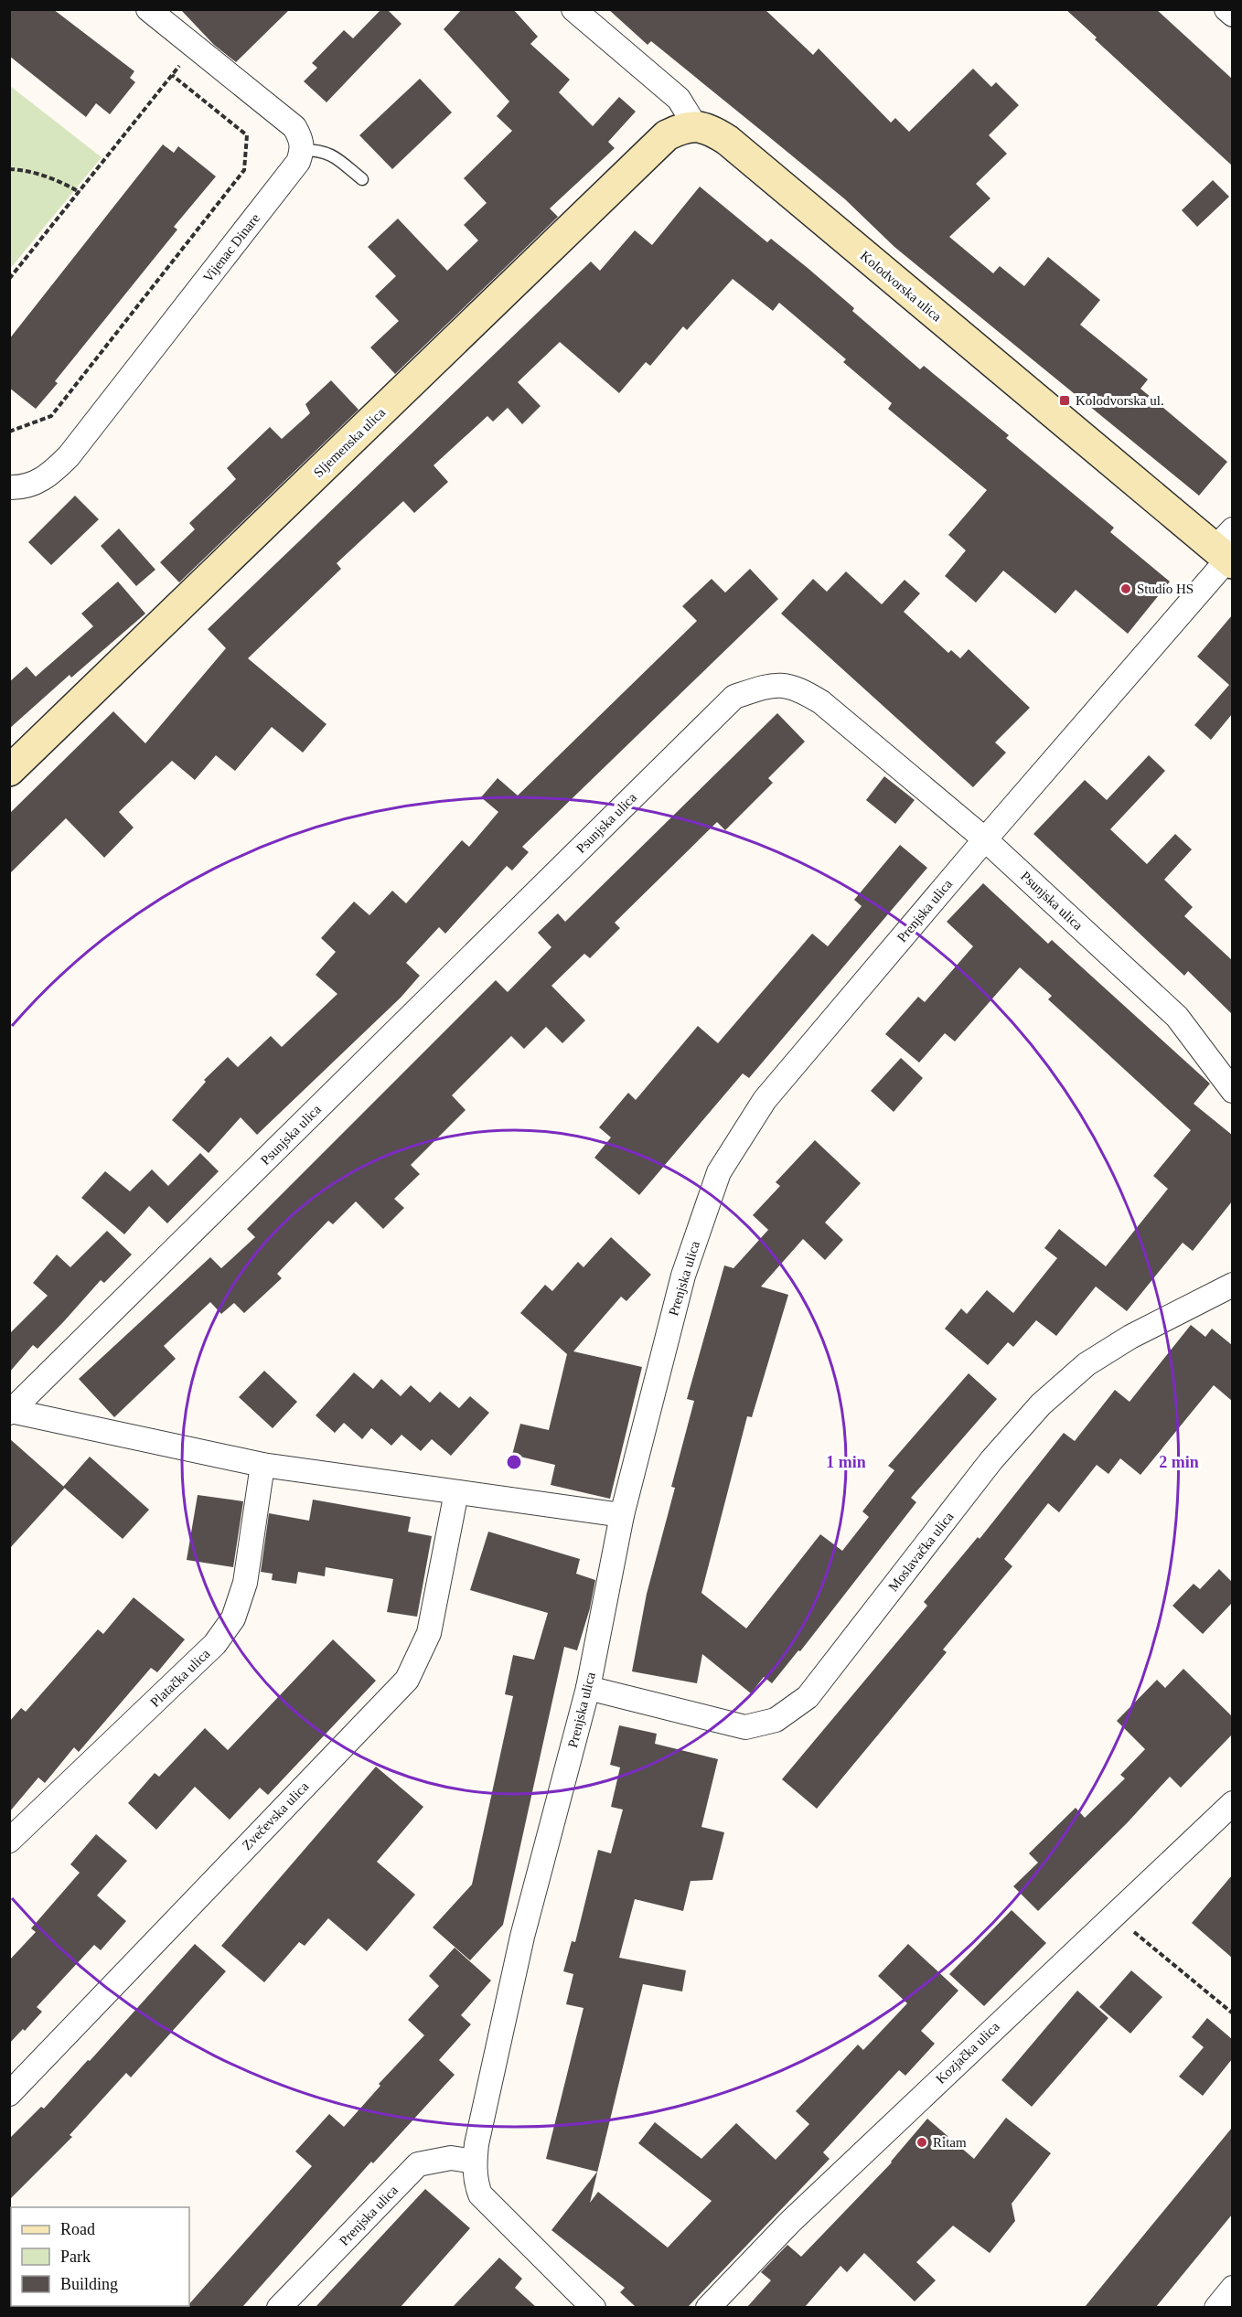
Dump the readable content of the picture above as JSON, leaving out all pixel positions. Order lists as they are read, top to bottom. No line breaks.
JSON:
{"streets":{"street":["Vijenac Dinare","Kolodvorska ulica","Sljemenska ulica","Psunjska ulica","Prenjska ulica","Moslavačka ulica","Platačka ulica","Zvečevska ulica","Kozjačka ulica"]},"crossings":[["Kolodvorska ulica","Sljemenska ulica"],["Kolodvorska ulica","Prenjska ulica"],["Psunjska ulica","Prenjska ulica"],["Prenjska ulica","Moslavačka ulica"]],"places":{"transit":["Kolodvorska ul."],"other":["Studio HS","Ritam"]},"legend":["Road","Park","Building"],"rings":["1 min","2 min"]}
